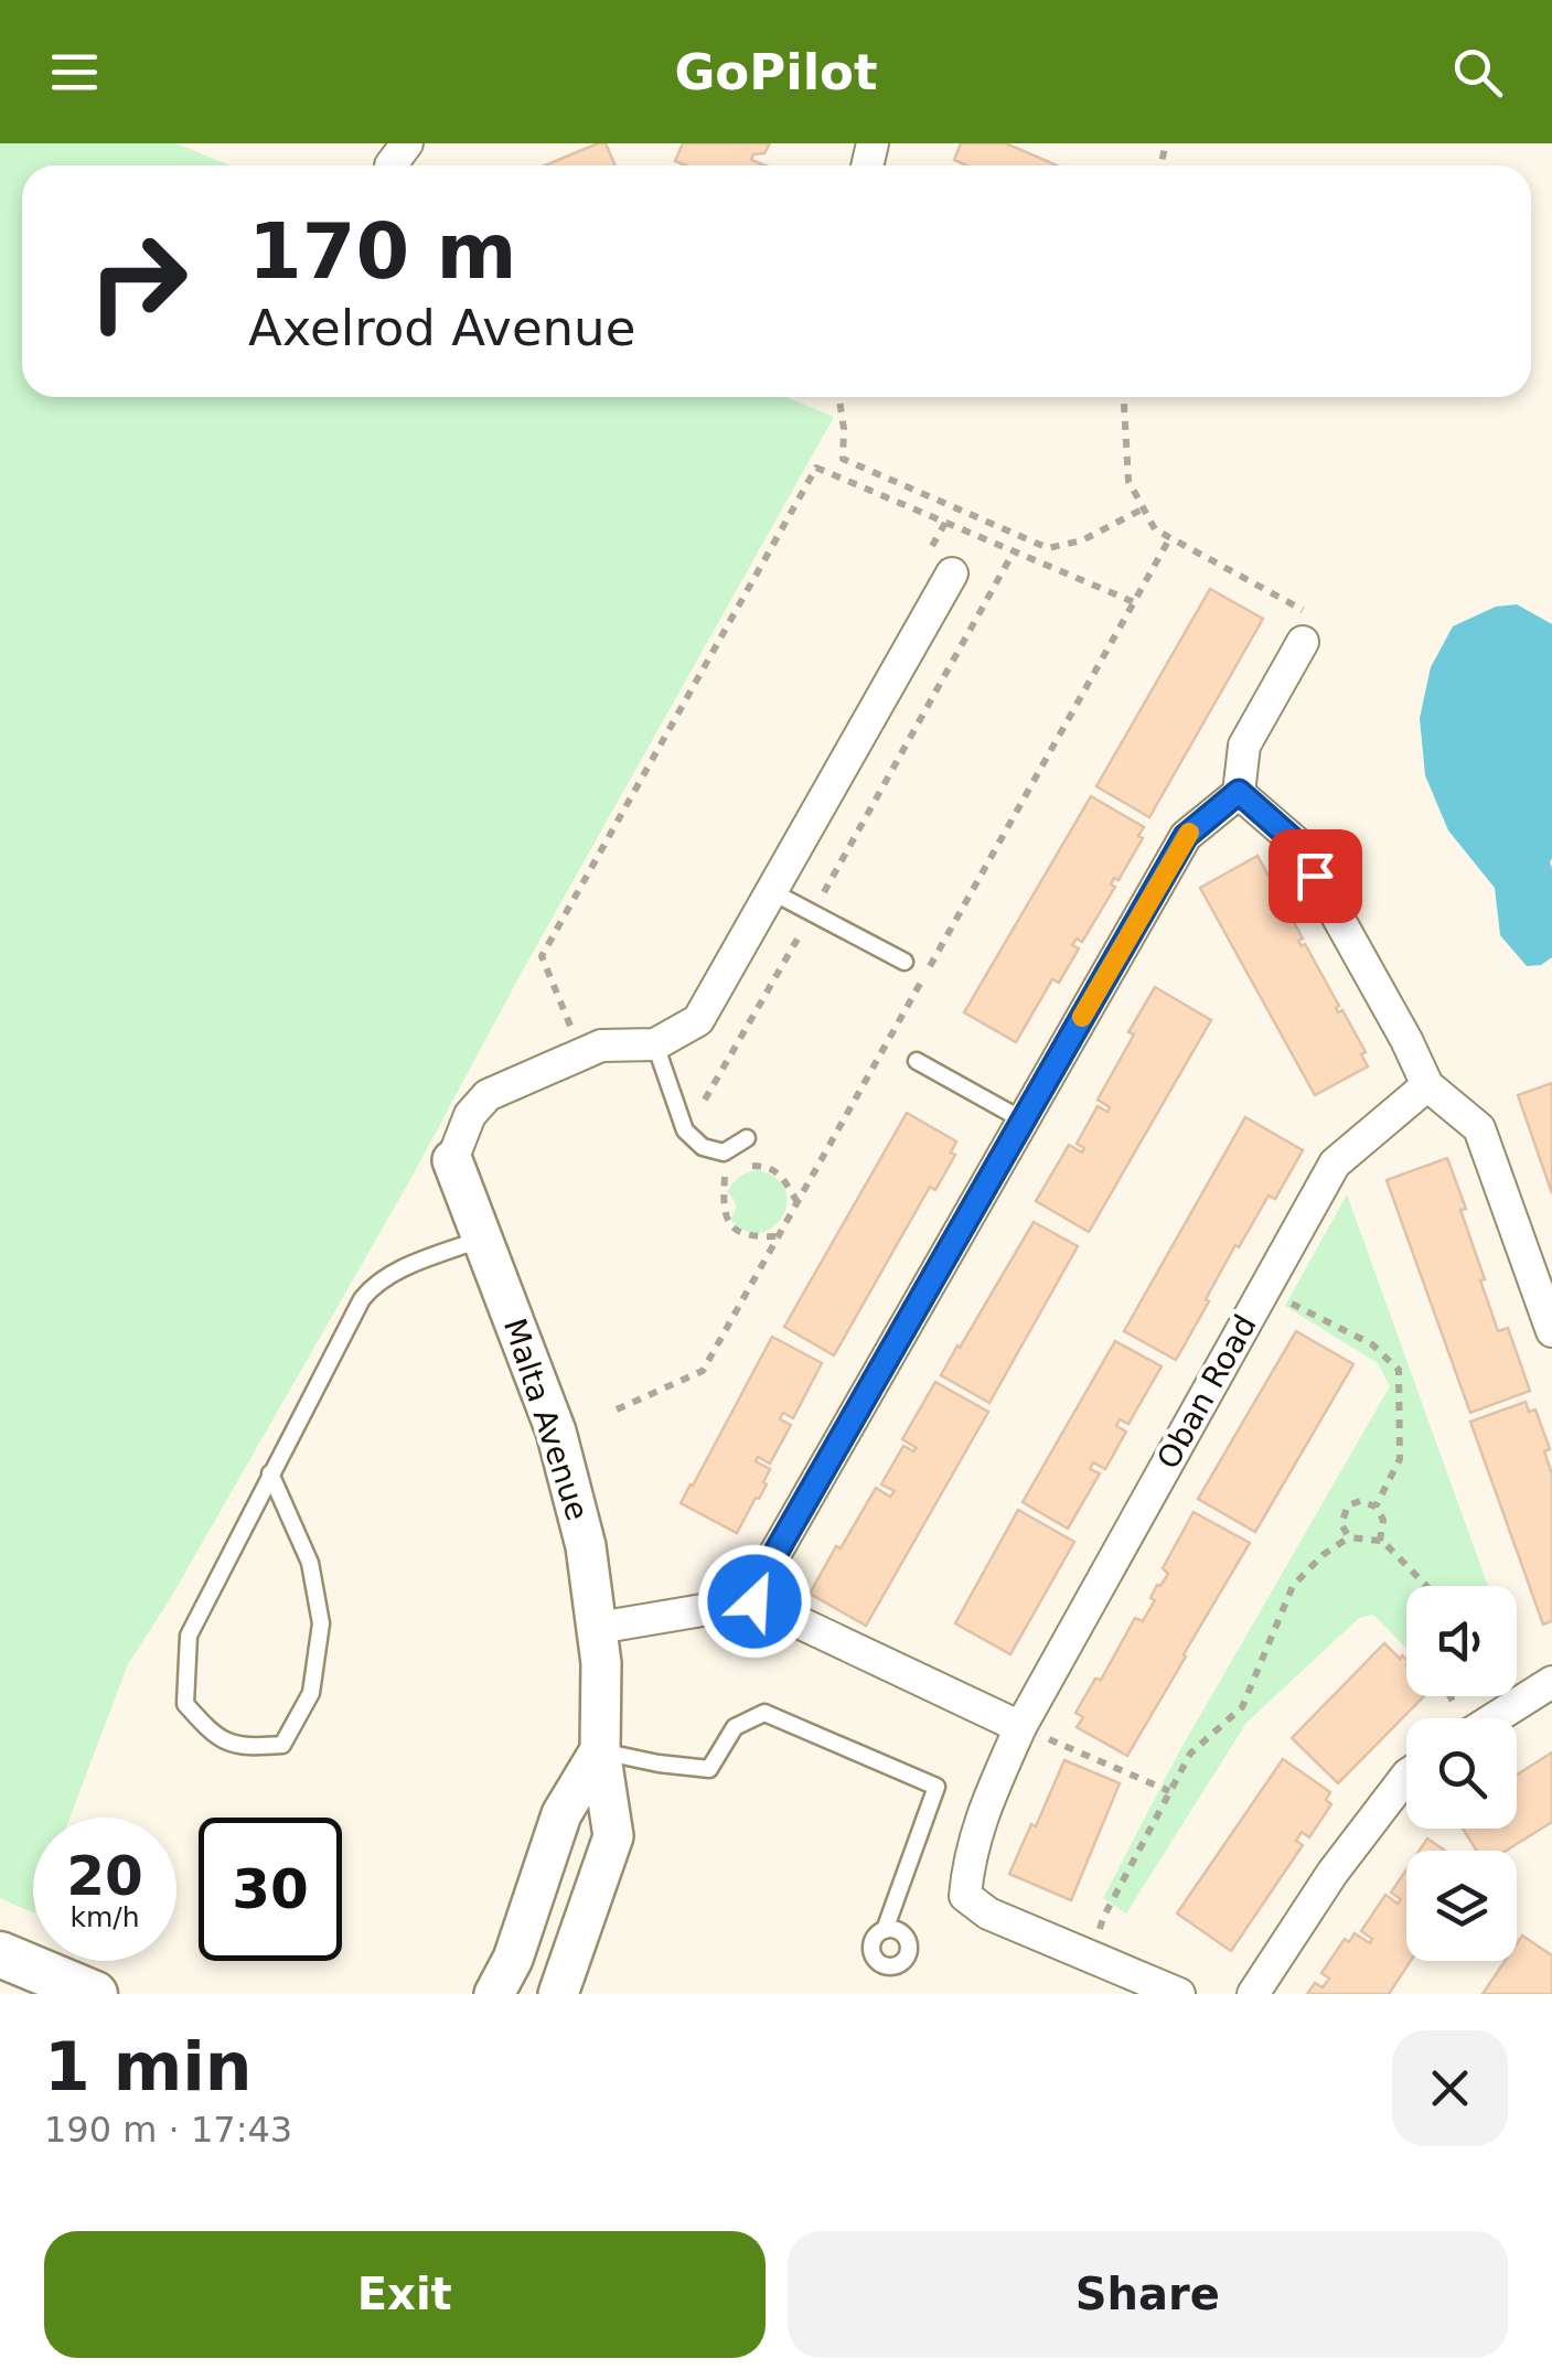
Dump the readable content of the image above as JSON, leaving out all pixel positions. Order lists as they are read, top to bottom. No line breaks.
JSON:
{"streets":{"street":["Oban Road","Malta Avenue"]},"page":{"header":"GoPilot","turn":["170 m","Axelrod Avenue"],"speed":"20 km/h","limit":"30","heading":["1 min","190 m · 17:43"],"buttons":["Exit","Share"]}}
